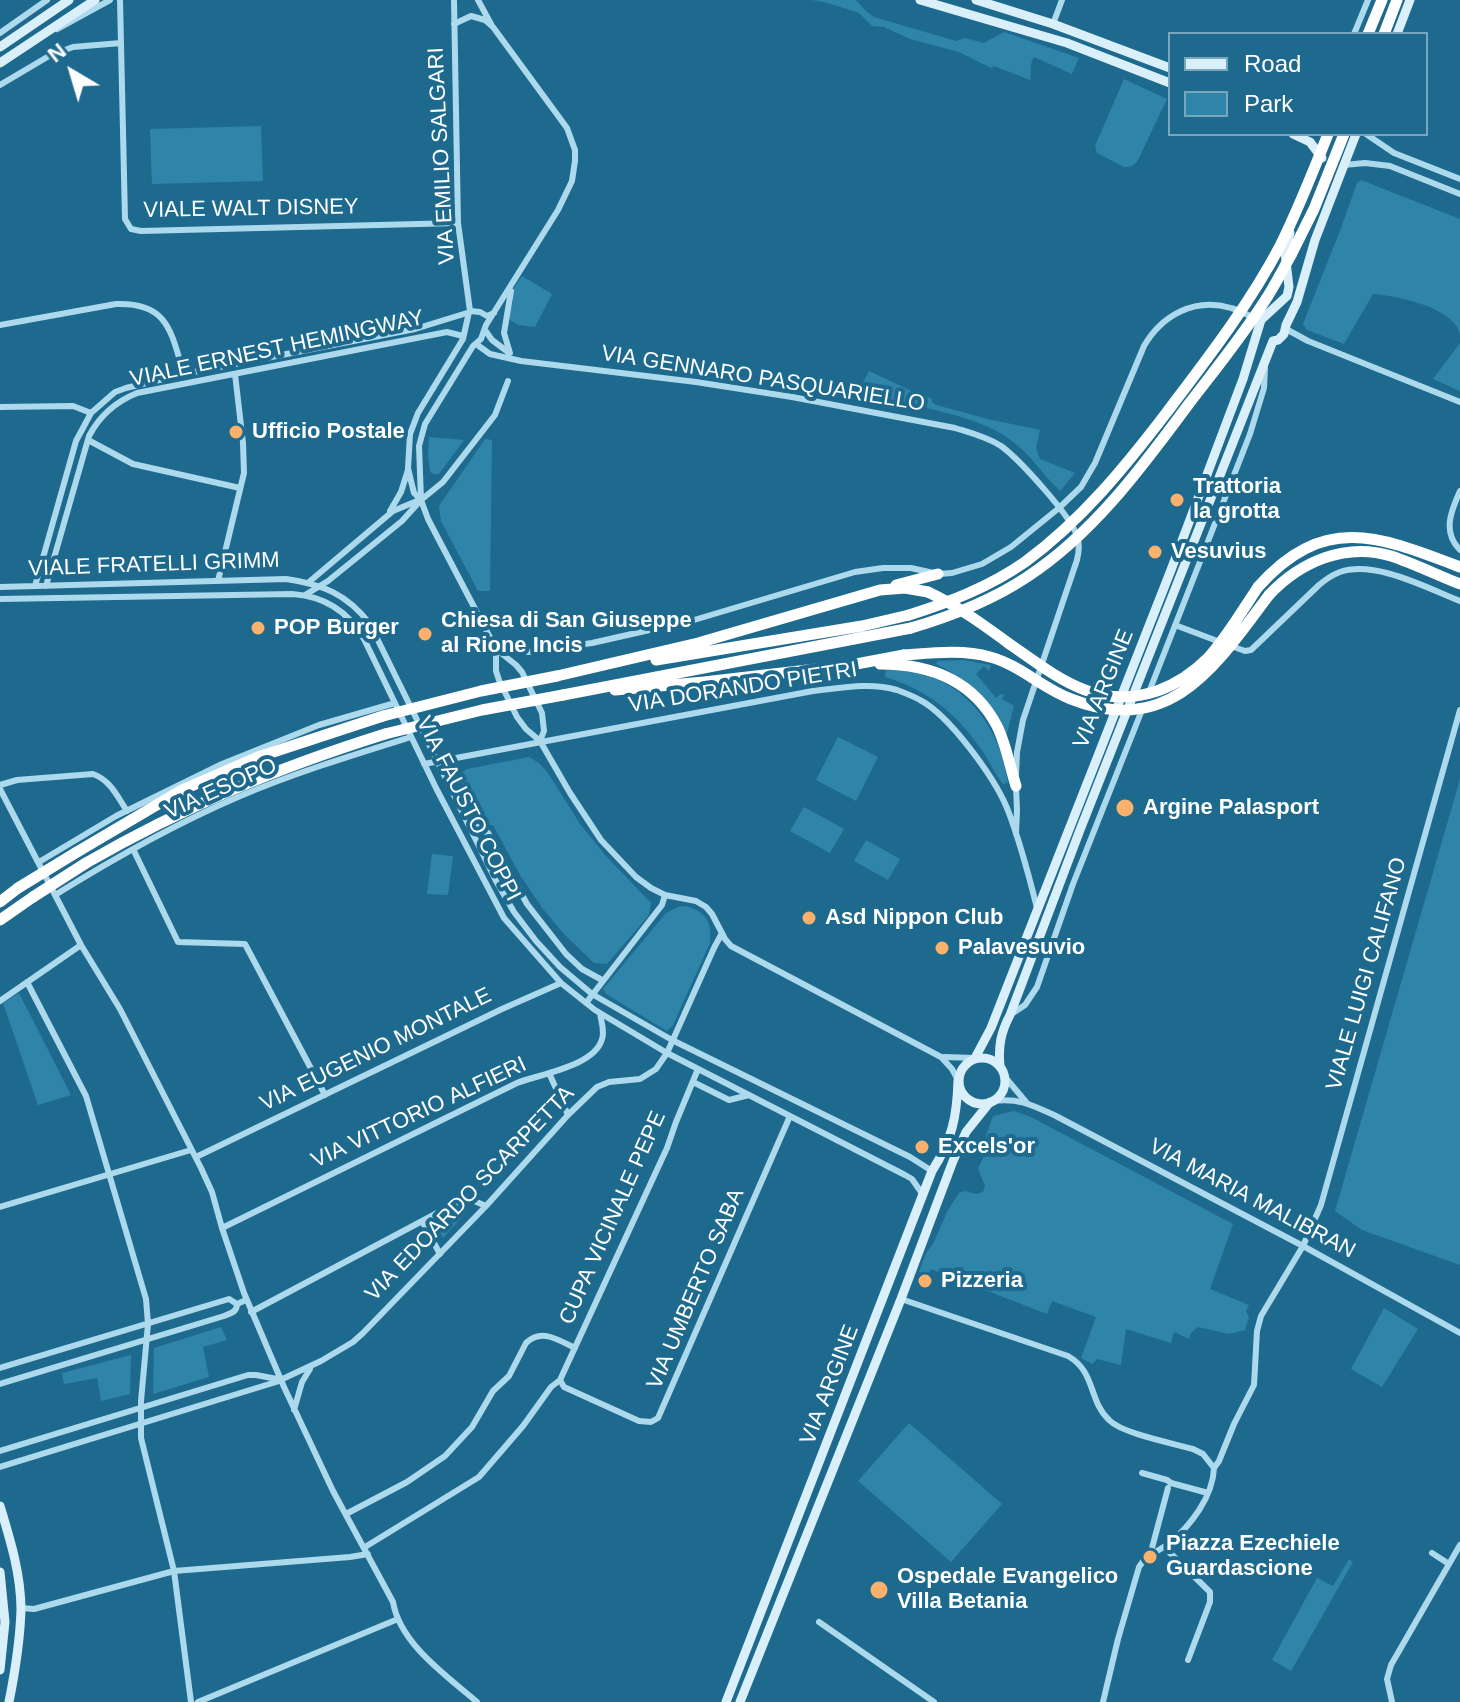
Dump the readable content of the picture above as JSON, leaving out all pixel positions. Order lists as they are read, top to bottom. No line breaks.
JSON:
{"streets":{"street":["VIA EMILIO SALGARI","VIALE WALT DISNEY","VIALE ERNEST HEMINGWAY","VIA GENNARO PASQUARIELLO","VIALE FRATELLI GRIMM","VIA DORANDO PIETRI","VIA ARGINE","VIA ESOPO","VIA FAUSTO COPPI","VIALE LUIGI CALIFANO","VIA EUGENIO MONTALE","VIA VITTORIO ALFIERI","VIA EDOARDO SCARPETTA","VIA MARIA MALIBRAN","CUPA VICINALE PEPE","VIA UMBERTO SABA"]},"crossings":[["VIA EMILIO SALGARI","VIALE WALT DISNEY"],["VIA EMILIO SALGARI","VIALE ERNEST HEMINGWAY"],["VIA EMILIO SALGARI","VIALE FRATELLI GRIMM"],["VIALE ERNEST HEMINGWAY","VIALE FRATELLI GRIMM"],["VIA GENNARO PASQUARIELLO","VIA DORANDO PIETRI"],["VIALE FRATELLI GRIMM","VIA FAUSTO COPPI"],["VIA DORANDO PIETRI","VIA ARGINE"],["VIA DORANDO PIETRI","VIA FAUSTO COPPI"],["VIA ARGINE","VIA FAUSTO COPPI"],["VIA ARGINE","VIA MARIA MALIBRAN"],["VIA ESOPO","VIA FAUSTO COPPI"],["VIA FAUSTO COPPI","VIA EUGENIO MONTALE"],["VIA FAUSTO COPPI","VIA VITTORIO ALFIERI"],["VIA FAUSTO COPPI","VIA EDOARDO SCARPETTA"],["VIA FAUSTO COPPI","CUPA VICINALE PEPE"],["VIA FAUSTO COPPI","VIA UMBERTO SABA"],["VIALE LUIGI CALIFANO","VIA MARIA MALIBRAN"],["CUPA VICINALE PEPE","VIA UMBERTO SABA"]],"places":["Ufficio Postale","Trattoria la grotta","Vesuvius","POP Burger","Chiesa di San Giuseppe al Rione Incis","Argine Palasport","Asd Nippon Club","Palavesuvio","Excels'or","Pizzeria","Piazza Ezechiele Guardascione","Ospedale Evangelico Villa Betania"],"legend":["Road","Park"],"north":"top left"}
